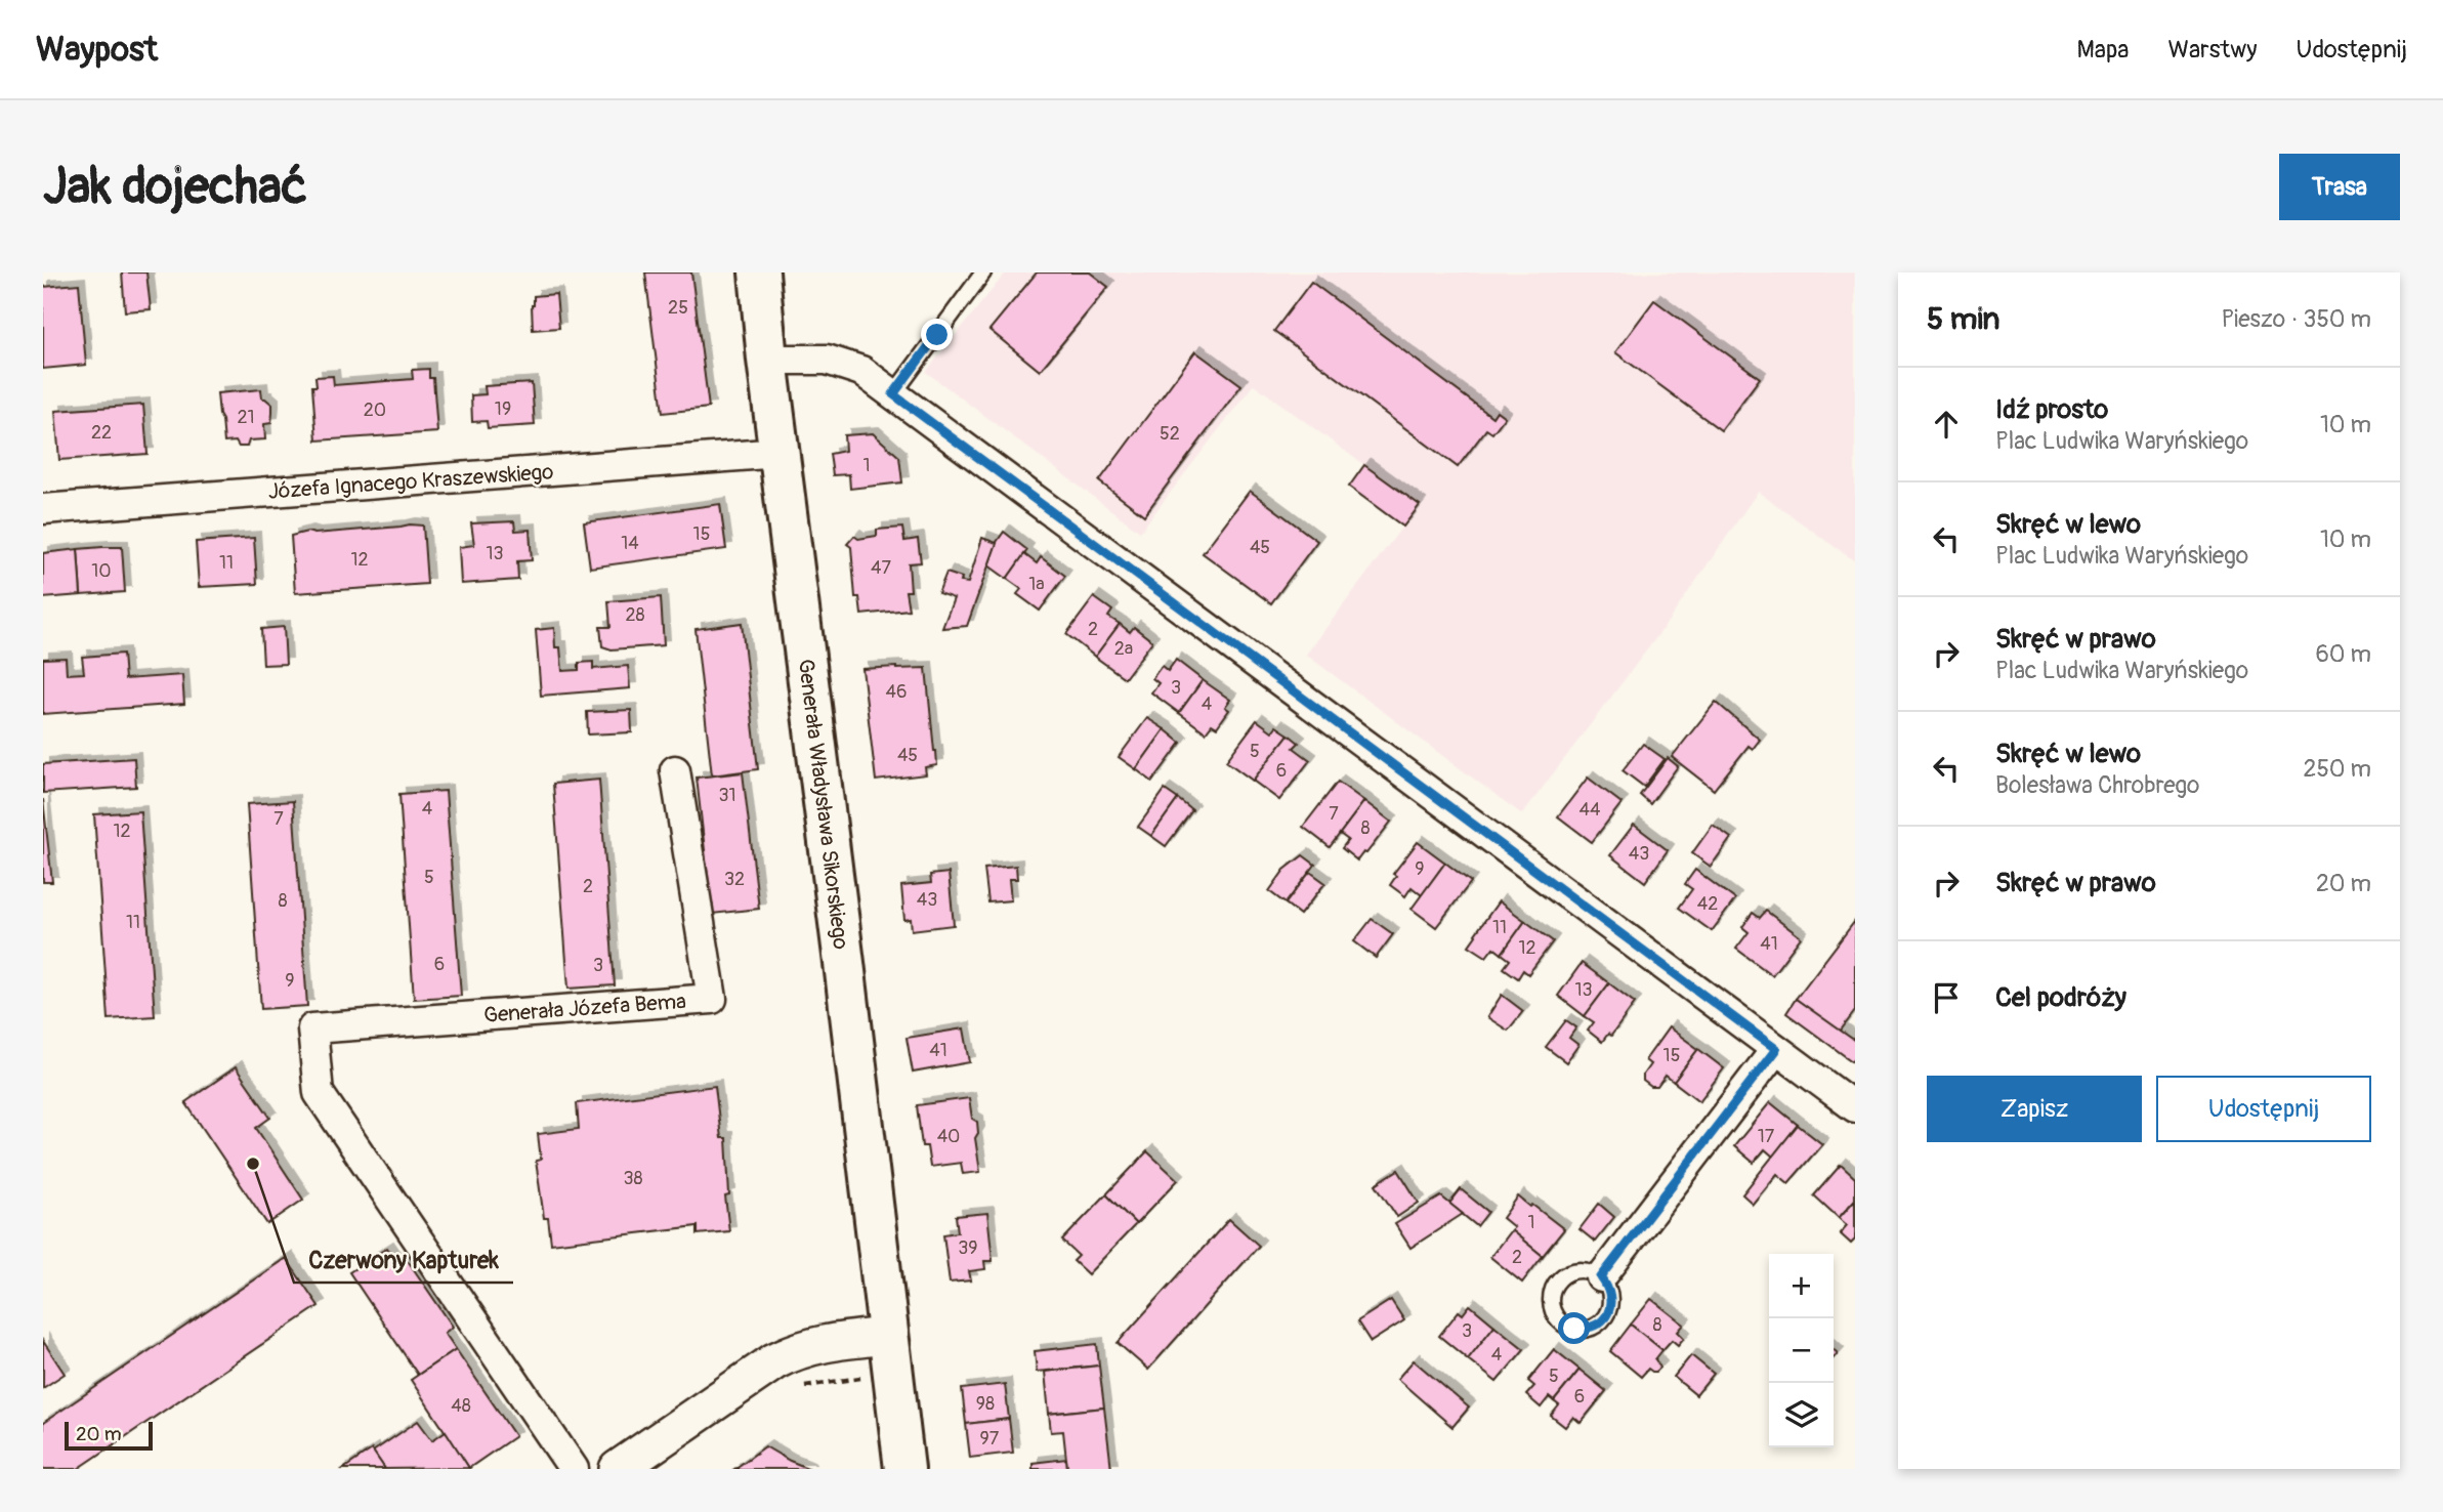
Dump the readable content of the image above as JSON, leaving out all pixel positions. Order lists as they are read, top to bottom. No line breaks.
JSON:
{"streets":{"main road":["Generała Władysława Sikorskiego"],"street":["Józefa Ignacego Kraszewskiego","Generała Józefa Bema"]},"crossings":[["Józefa Ignacego Kraszewskiego","Generała Władysława Sikorskiego"]],"places":["Czerwony Kapturek"],"house_numbers":["25","19","20","21","22","52","1","15","14","45","13","12","11","47","10","1a","28","2","2a","3","46","4","5","45","6","31","4","44","7","7","8","12","43","9","5","32","2","43","8","42","11","11","41","12","6","3","9","13","41","15","40","17","38","1","39","2","8","3","4","5","6","98","48","97"],"scale_bar":"20 m","page":{"header":"Waypost","nav":["Mapa","Warstwy","Udostępnij"],"buttons":["Trasa",["Zapisz","Udostępnij"]],"title":"Jak dojechać","heading":["5 min","Pieszo · 350 m"],"list":[["Idź prosto","Plac Ludwika Waryńskiego","10 m"],["Skręć w lewo","Plac Ludwika Waryńskiego","10 m"],["Skręć w prawo","Plac Ludwika Waryńskiego","60 m"],["Skręć w lewo","Bolesława Chrobrego","250 m"],["Skręć w prawo","20 m"],"Cel podróży"],"map_buttons":["+","−"],"scale":"20 m"}}
